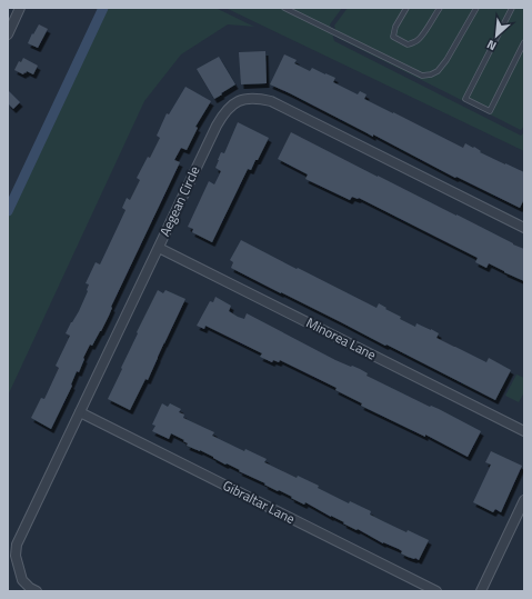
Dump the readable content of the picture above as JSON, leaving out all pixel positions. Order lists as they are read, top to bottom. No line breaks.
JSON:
{"streets":{"street":["Aegean Circle","Minorea Lane","Gibraltar Lane"]},"crossings":[["Aegean Circle","Minorea Lane"],["Aegean Circle","Gibraltar Lane"]],"north":"bottom left"}
